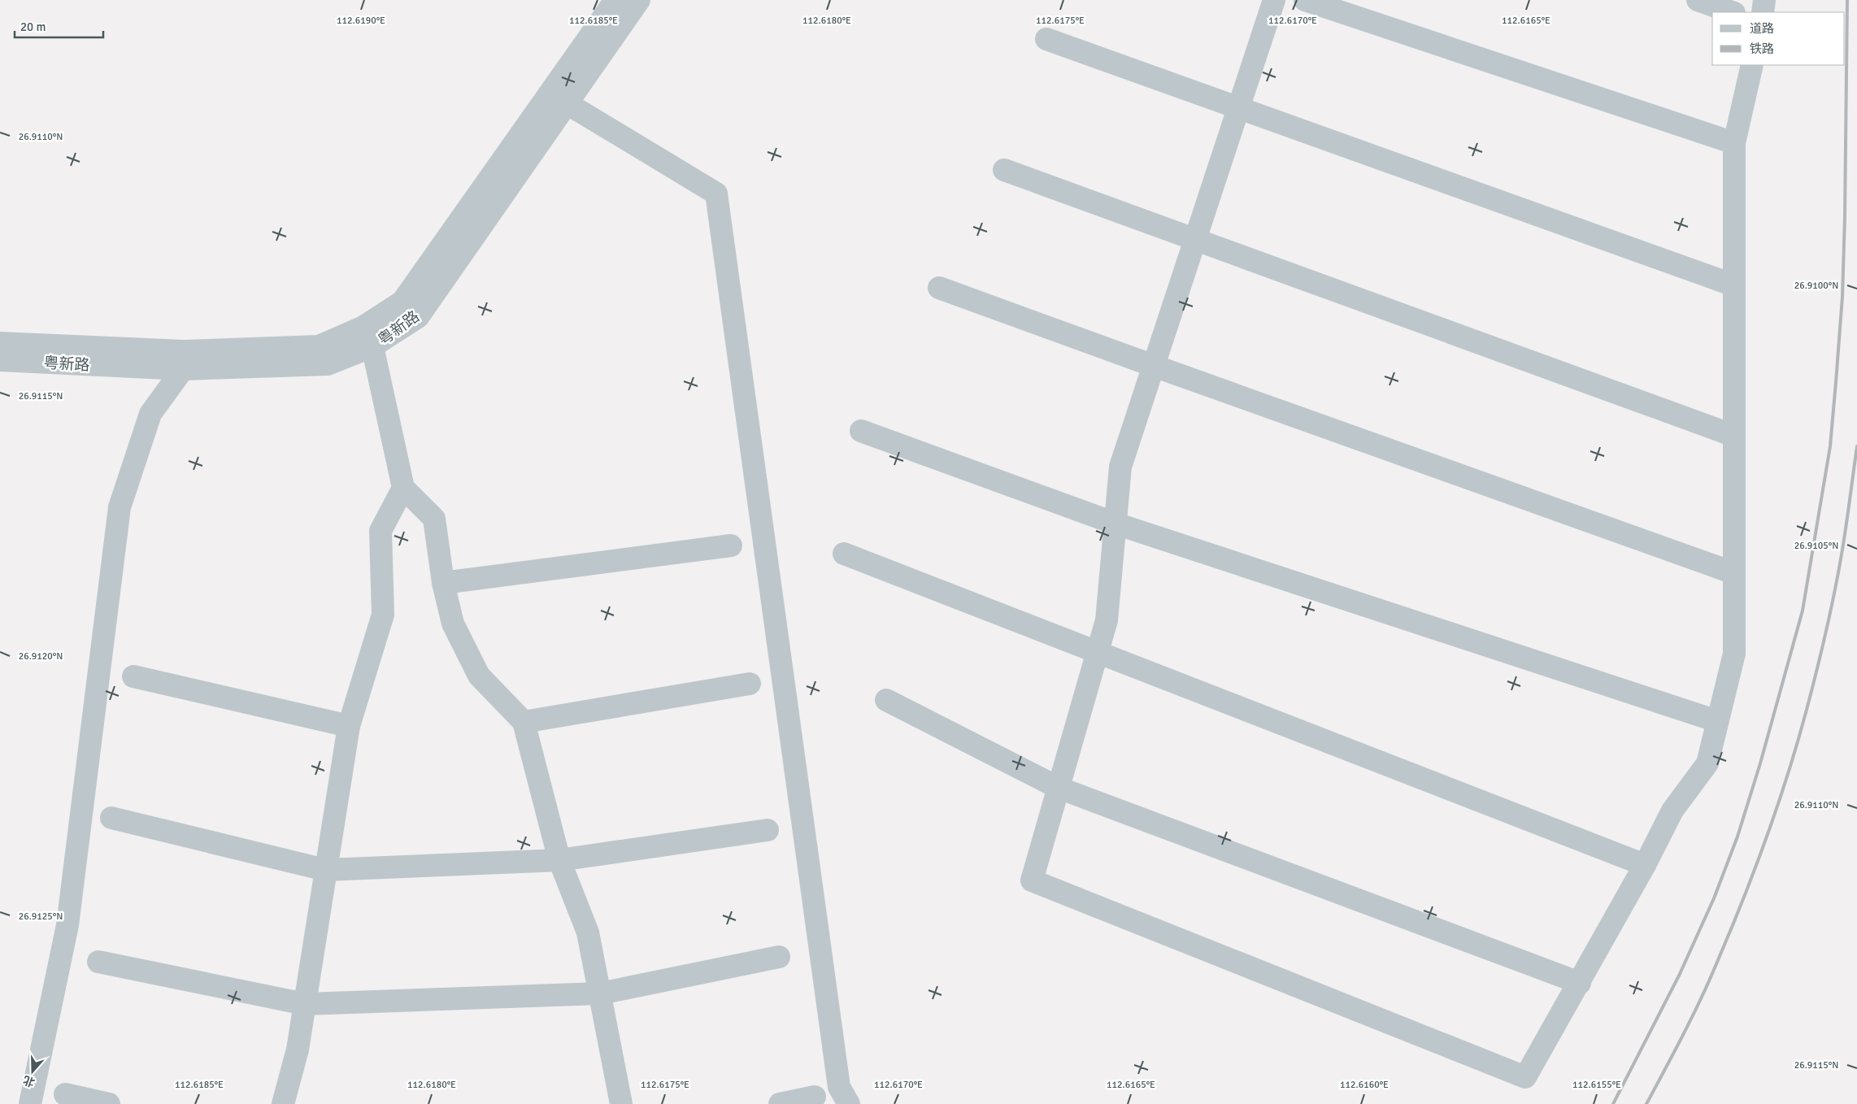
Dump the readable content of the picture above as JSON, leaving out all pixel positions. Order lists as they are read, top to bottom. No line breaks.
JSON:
{"streets":{"street":["粤新路"]},"legend":["道路","铁路"],"scale_bar":"20 m","north":"bottom","coordinates":["112.6190°E","112.6180°E","112.6165°E","112.6185°E","112.6175°E","112.6170°E","26.9110°N","26.9100°N","26.9115°N","26.9105°N","26.9120°N","26.9125°N","112.6160°E","112.6155°E"]}
